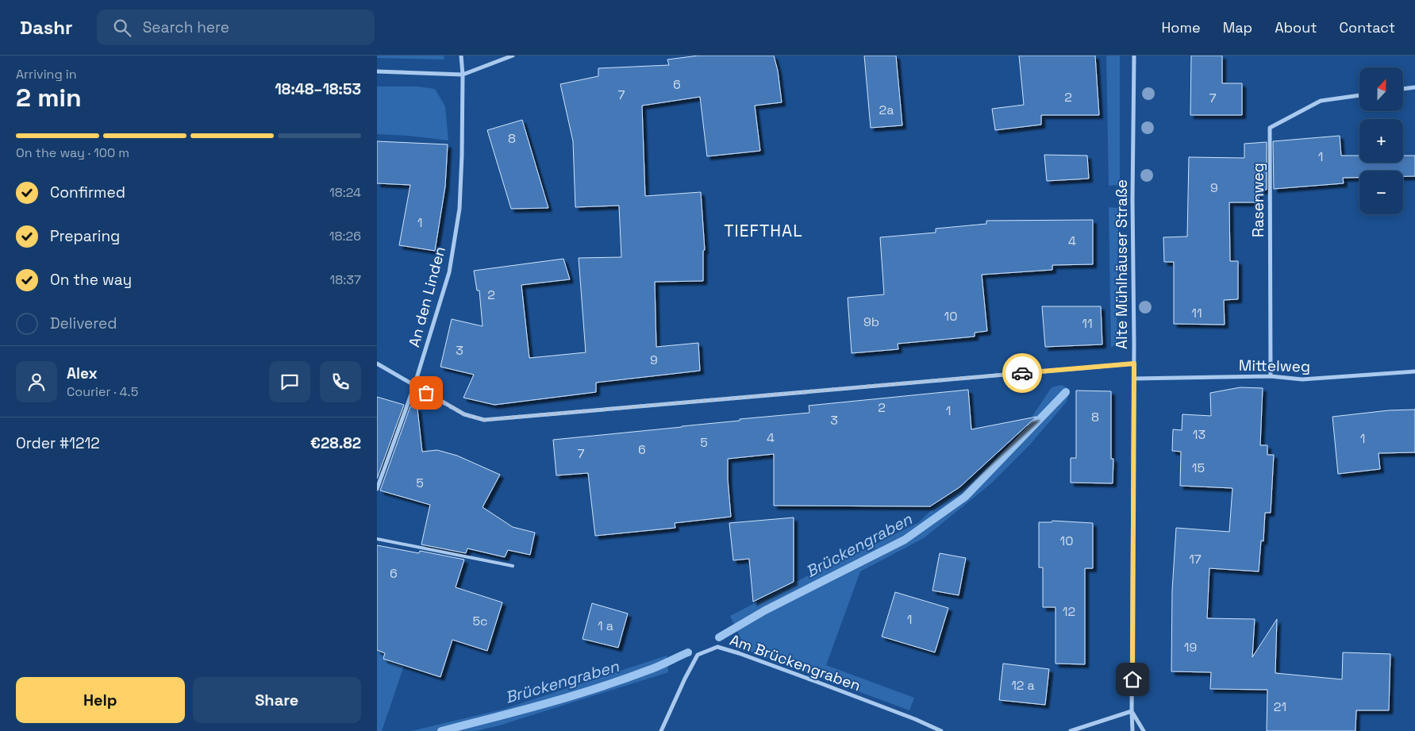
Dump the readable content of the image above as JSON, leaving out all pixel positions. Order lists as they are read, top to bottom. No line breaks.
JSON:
{"streets":{"street":["Rasenweg","Alte Mühlhäuser Straße","An den Linden","Mittelweg","Am Brückengraben"]},"crossings":[["Rasenweg","Mittelweg"],["Alte Mühlhäuser Straße","Mittelweg"]],"districts":["TIEFTHAL"],"water":["Brückengraben"],"house_numbers":["6","7","2","7","2a","8","1","9","1","4","2","11","10","9b","11","3","9","2","1","8","3","13","4","1","5","6","7","15","5","10","17","6","12","1","5c","1 a","19","12 a","21"],"north":"top","page":{"header":"Dashr","search":"Search here","nav":["Home","Map","About","Contact"],"heading":["2 min","Arriving in","18:48–18:53"],"panel":["Alex","Courier · 4.5","Order #1212","€28.82"],"map_buttons":["+","−"],"bar":"On the way · 100 m","list":[["Confirmed","18:24"],["Preparing","18:26"],["On the way","18:37"],"Delivered"],"buttons":["Help","Share"]}}
